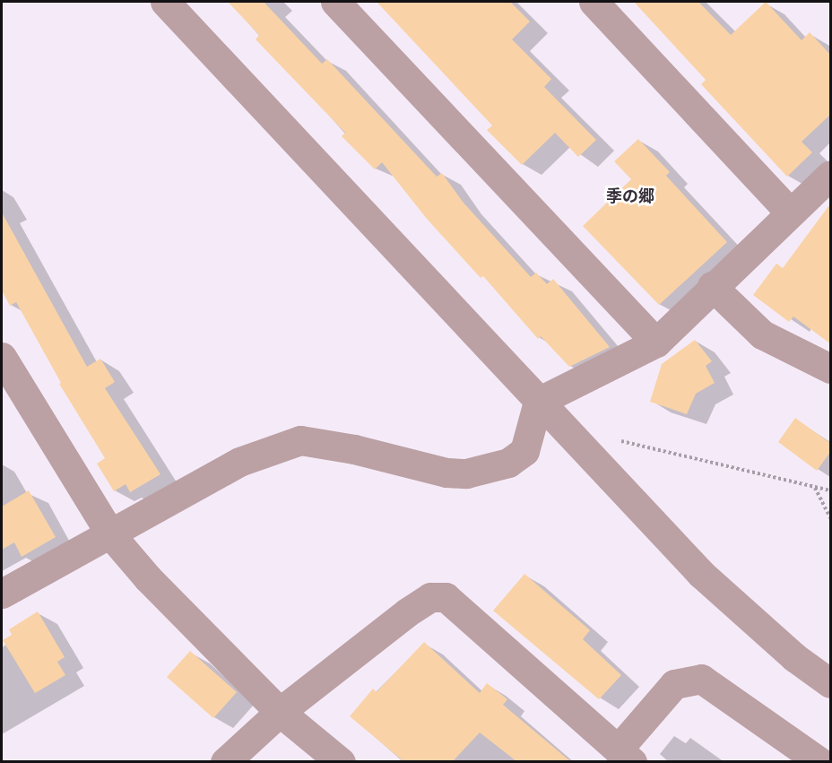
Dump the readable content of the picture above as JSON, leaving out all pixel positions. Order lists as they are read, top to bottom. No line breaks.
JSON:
{"districts":["季の郷"]}
